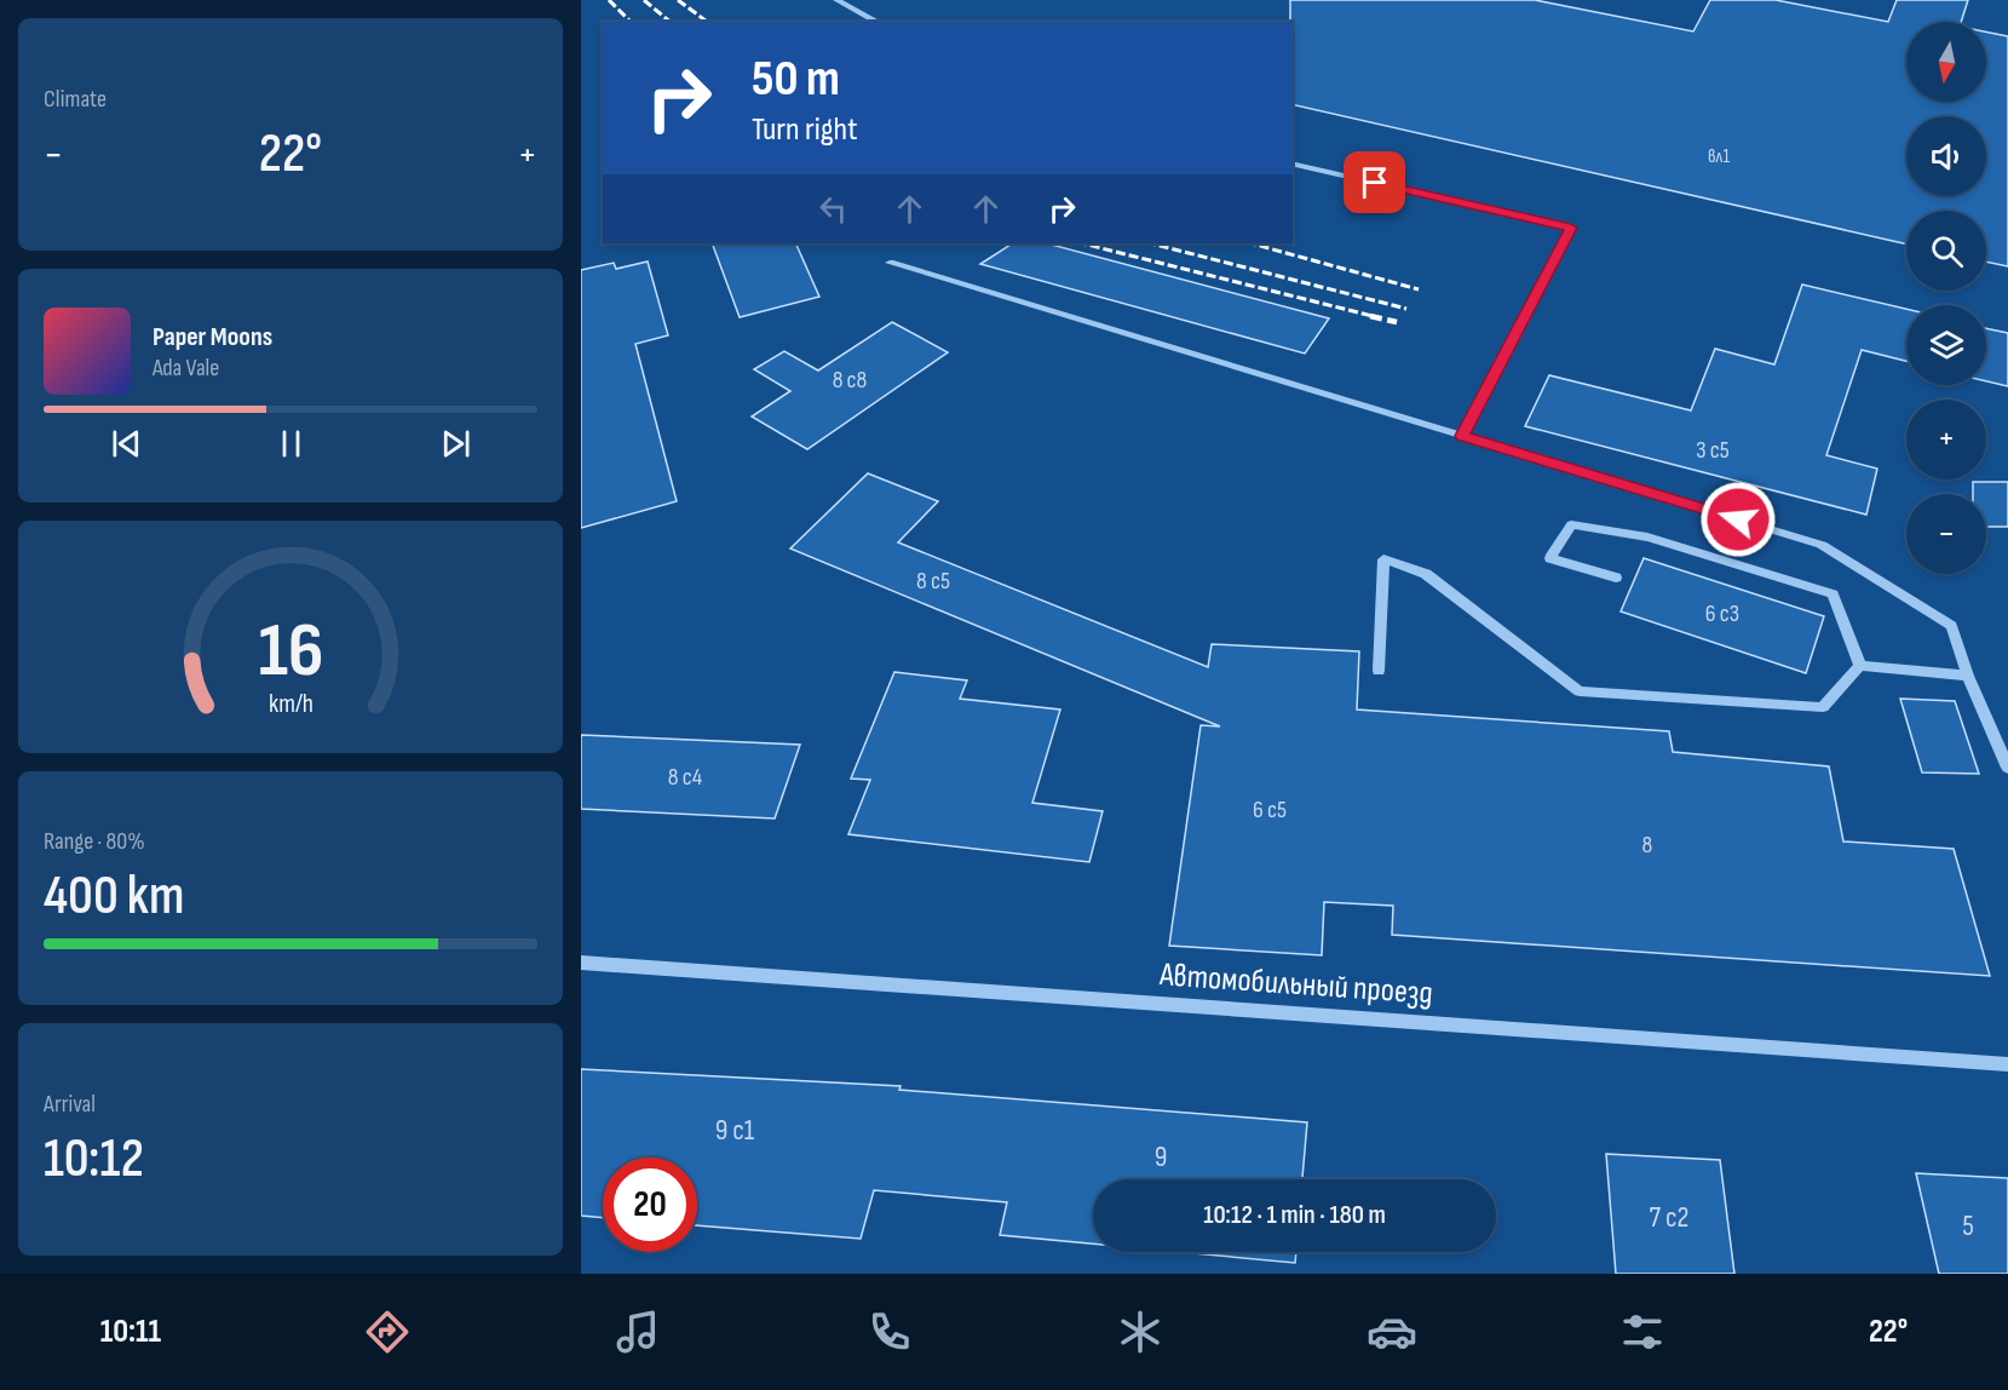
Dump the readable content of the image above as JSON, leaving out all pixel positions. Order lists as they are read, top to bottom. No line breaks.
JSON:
{"streets":{"street":["Автомобильный проезд"]},"house_numbers":["вл1","8 с8","3 с5","8 с5","6 с3","8 с4","6 с5","8","9 с1","9","7 с2","5"],"north":"bottom","page":{"tile":["Climate",["Range · 80%","400 km"],["Arrival","10:12"]],"map_buttons":["+","−"],"turn":["50 m","Turn right"],"heat":["−","22°","+"],"song":["Paper Moons","Ada Vale"],"limit":"20","trip":"10:12 · 1 min · 180 m","tabs":["10:11","22°"],"gauge":["16","km/h"]}}
